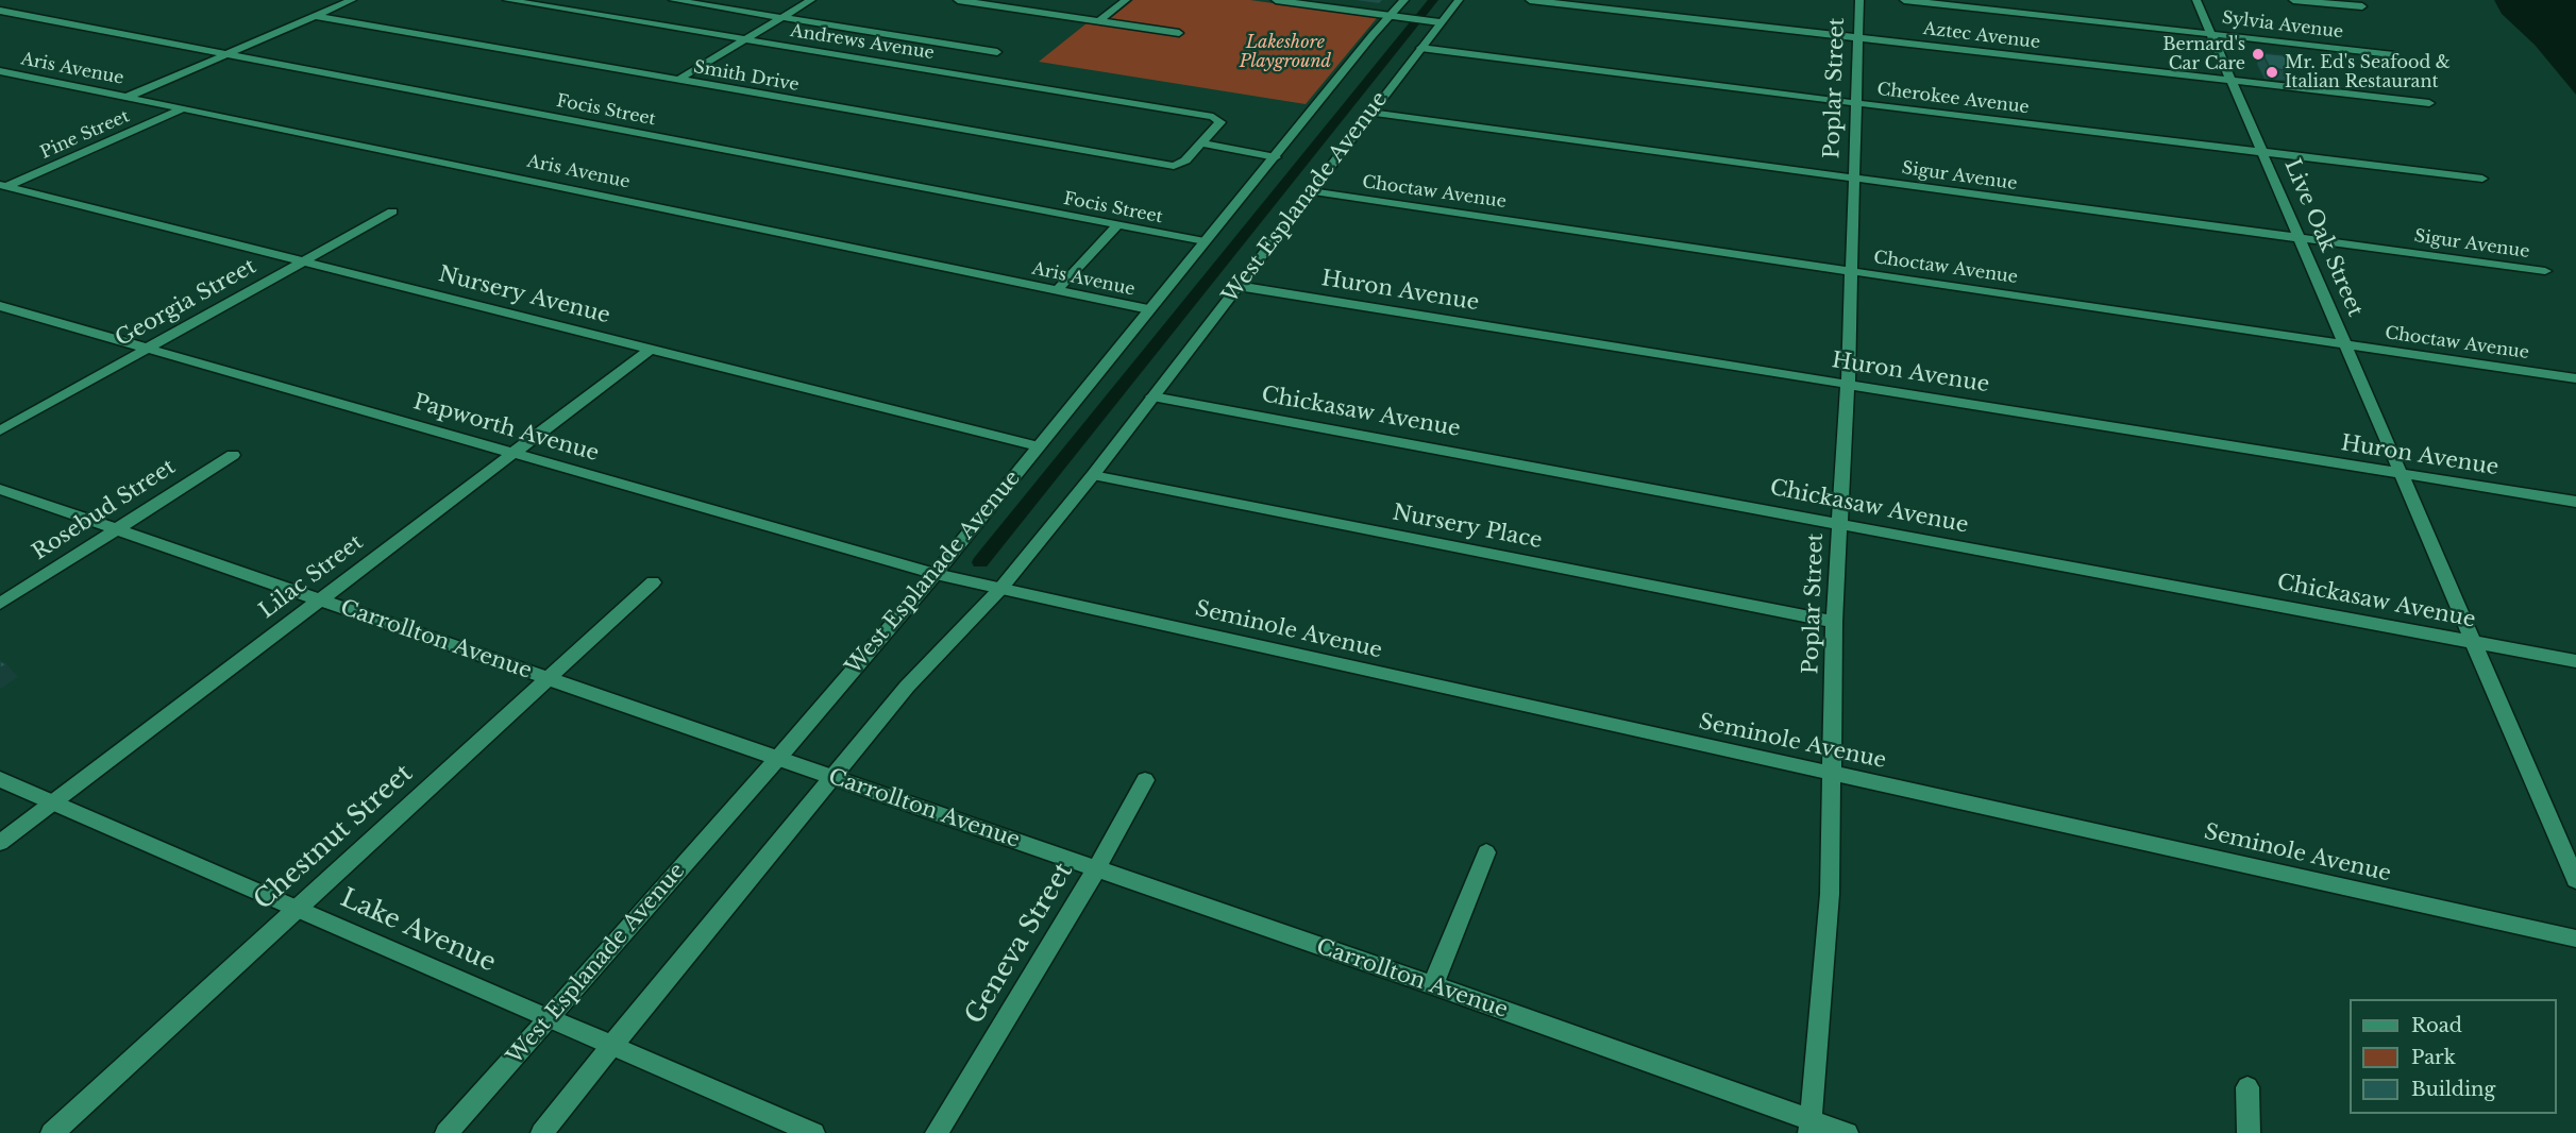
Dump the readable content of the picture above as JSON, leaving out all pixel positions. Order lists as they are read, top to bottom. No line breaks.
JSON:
{"streets":{"street":["Sylvia Avenue","Aztec Avenue","Andrews Avenue","Aris Avenue","Smith Drive","Poplar Street","Cherokee Avenue","Focis Street","Pine Street","Sigur Avenue","Choctaw Avenue","West Esplanade Avenue","Live Oak Street","Huron Avenue","Nursery Avenue","Georgia Street","Chickasaw Avenue","Papworth Avenue","Rosebud Street","Nursery Place","Lilac Street","Seminole Avenue","Carrollton Avenue","Chestnut Street","Lake Avenue","Geneva Street"]},"crossings":[["Sylvia Avenue","Live Oak Street"],["Aztec Avenue","Poplar Street"],["Aztec Avenue","Live Oak Street"],["Andrews Avenue","Smith Drive"],["Aris Avenue","Pine Street"],["Aris Avenue","West Esplanade Avenue"],["Poplar Street","Cherokee Avenue"],["Poplar Street","Sigur Avenue"],["Poplar Street","Choctaw Avenue"],["Poplar Street","Huron Avenue"],["Poplar Street","Chickasaw Avenue"],["Poplar Street","Nursery Place"],["Poplar Street","Seminole Avenue"],["Poplar Street","Carrollton Avenue"],["Cherokee Avenue","West Esplanade Avenue"],["Cherokee Avenue","Live Oak Street"],["Focis Street","West Esplanade Avenue"],["Pine Street","Nursery Avenue"],["Sigur Avenue","West Esplanade Avenue"],["Sigur Avenue","Live Oak Street"],["Choctaw Avenue","West Esplanade Avenue"],["Choctaw Avenue","Live Oak Street"],["West Esplanade Avenue","Huron Avenue"],["West Esplanade Avenue","Nursery Avenue"],["West Esplanade Avenue","Chickasaw Avenue"],["West Esplanade Avenue","Papworth Avenue"],["West Esplanade Avenue","Nursery Place"],["West Esplanade Avenue","Seminole Avenue"],["West Esplanade Avenue","Carrollton Avenue"],["West Esplanade Avenue","Lake Avenue"],["Live Oak Street","Huron Avenue"],["Live Oak Street","Chickasaw Avenue"],["Nursery Avenue","Georgia Street"],["Nursery Avenue","Lilac Street"],["Georgia Street","Papworth Avenue"],["Papworth Avenue","Lilac Street"],["Papworth Avenue","Seminole Avenue"],["Rosebud Street","Carrollton Avenue"],["Lilac Street","Carrollton Avenue"],["Lilac Street","Lake Avenue"],["Carrollton Avenue","Chestnut Street"],["Carrollton Avenue","Geneva Street"],["Chestnut Street","Lake Avenue"]],"parks":["Lakeshore Playground"],"places":["Bernard's Car Care","Mr. Ed's Seafood & Italian Restaurant"],"legend":["Road","Park","Building"]}
